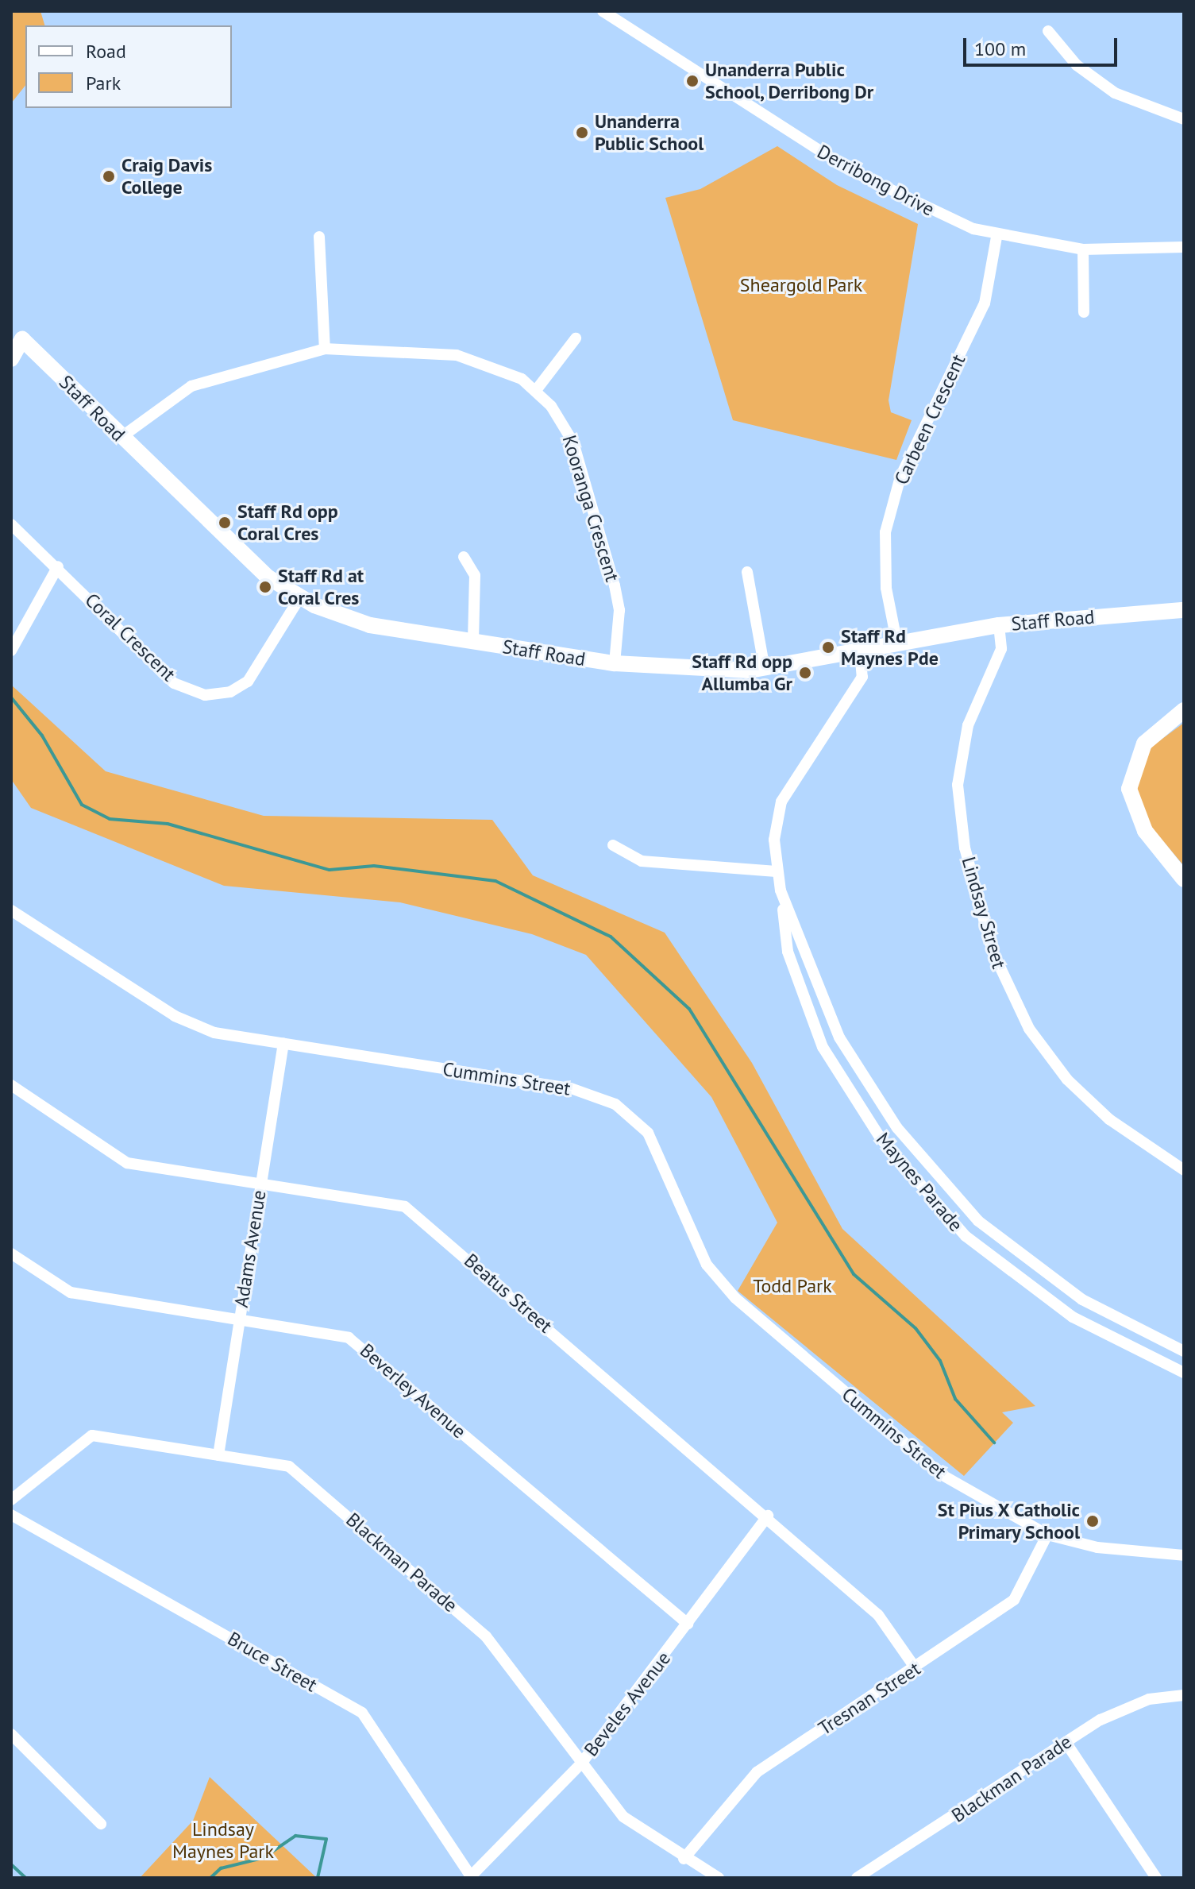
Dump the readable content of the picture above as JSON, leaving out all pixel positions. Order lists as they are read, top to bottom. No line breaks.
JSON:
{"streets":{"street":["Derribong Drive","Staff Road","Carbeen Crescent","Kooranga Crescent","Coral Crescent","Lindsay Street","Cummins Street","Maynes Parade","Adams Avenue","Beatus Street","Beverley Avenue","Blackman Parade","Bruce Street","Tresnan Street","Beveles Avenue"]},"crossings":[["Derribong Drive","Carbeen Crescent"],["Staff Road","Carbeen Crescent"],["Staff Road","Kooranga Crescent"],["Staff Road","Coral Crescent"],["Staff Road","Lindsay Street"],["Staff Road","Maynes Parade"],["Cummins Street","Adams Avenue"],["Cummins Street","Tresnan Street"],["Adams Avenue","Beatus Street"],["Adams Avenue","Beverley Avenue"],["Adams Avenue","Blackman Parade"],["Beatus Street","Tresnan Street"],["Beatus Street","Beveles Avenue"],["Beverley Avenue","Beveles Avenue"],["Blackman Parade","Tresnan Street"],["Blackman Parade","Beveles Avenue"],["Bruce Street","Beveles Avenue"]],"parks":["Sheargold Park","Todd Park","Lindsay Maynes Park"],"places":["Unanderra Public School, Derribong Dr","Unanderra Public School","Craig Davis College","Staff Rd opp Coral Cres","Staff Rd at Coral Cres","Staff Rd Maynes Pde","Staff Rd opp Allumba Gr","St Pius X Catholic Primary School"],"legend":["Road","Park"],"scale_bar":"100 m"}
